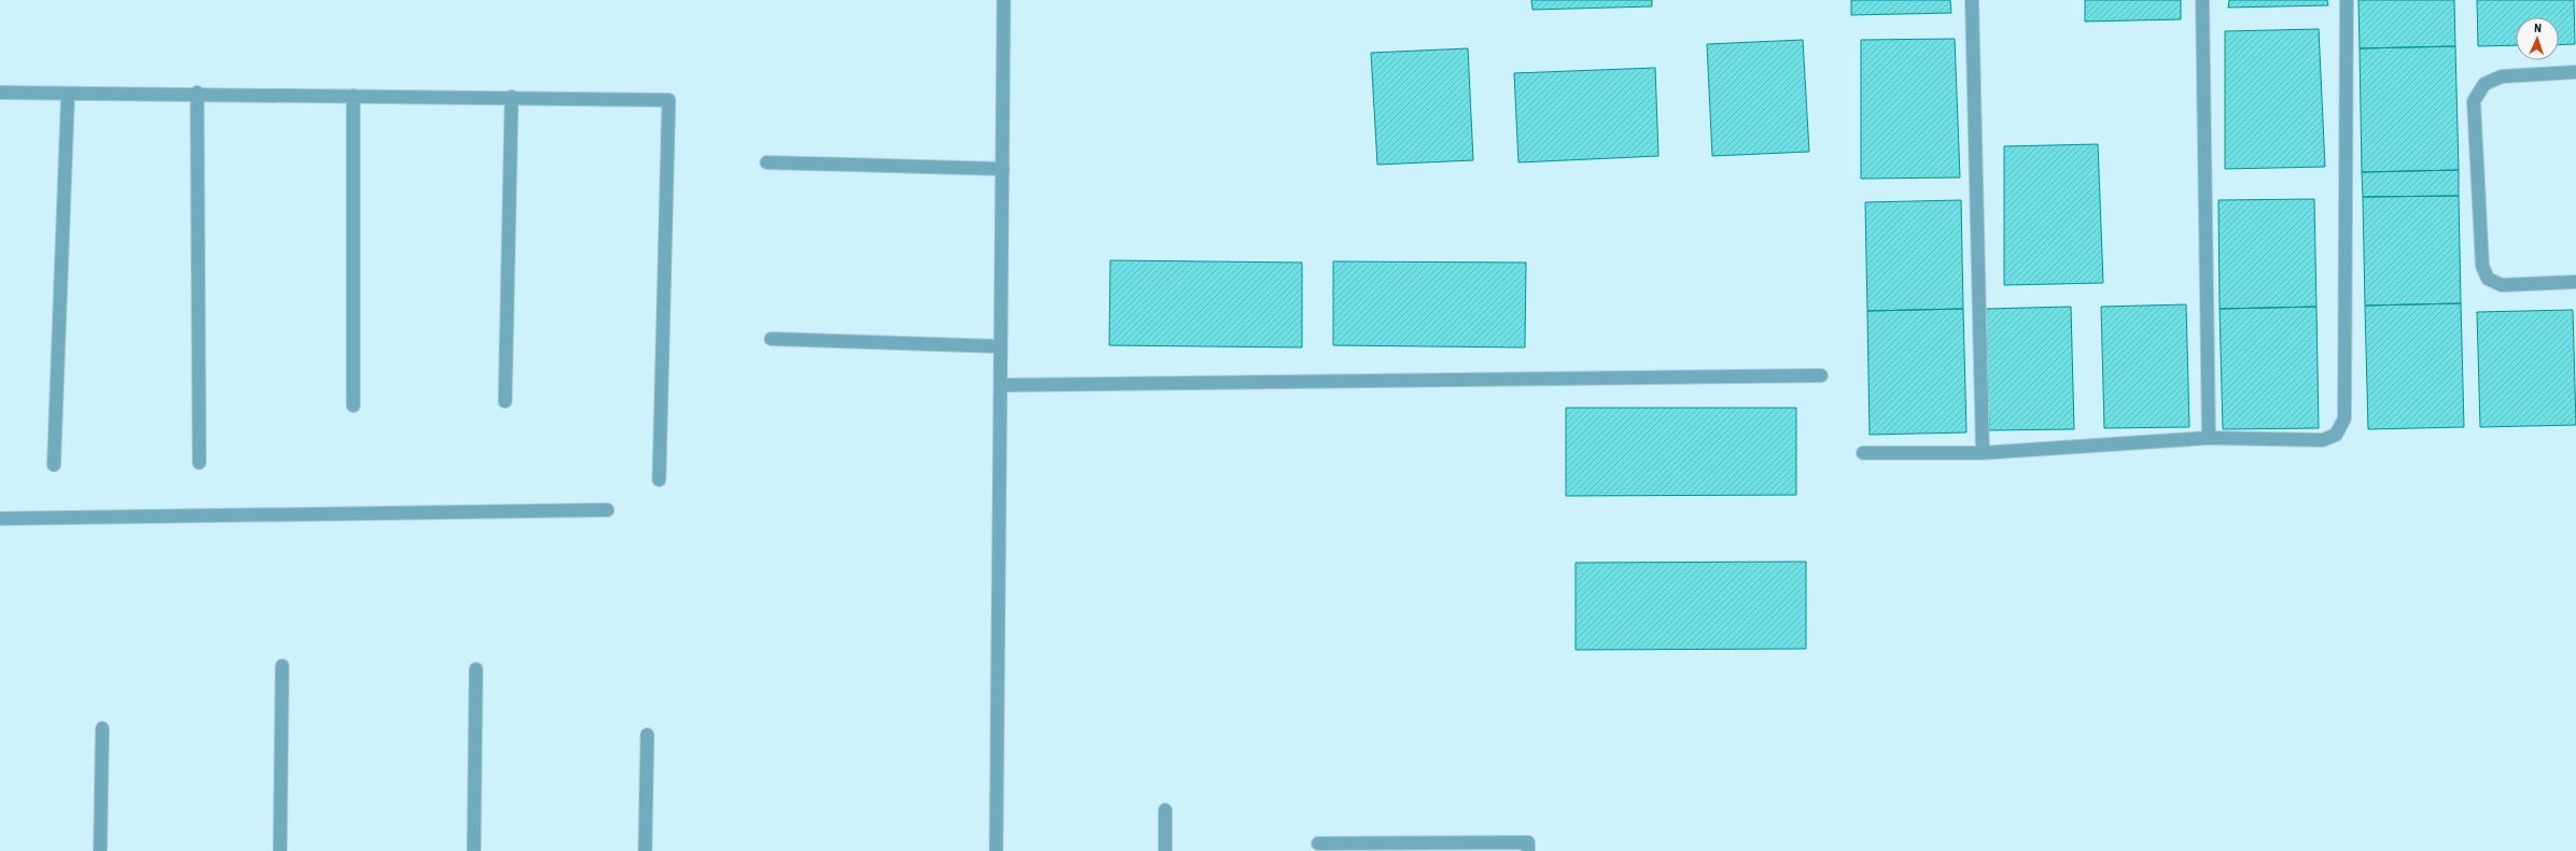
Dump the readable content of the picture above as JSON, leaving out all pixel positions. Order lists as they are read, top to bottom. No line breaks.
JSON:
{"north":"top"}
